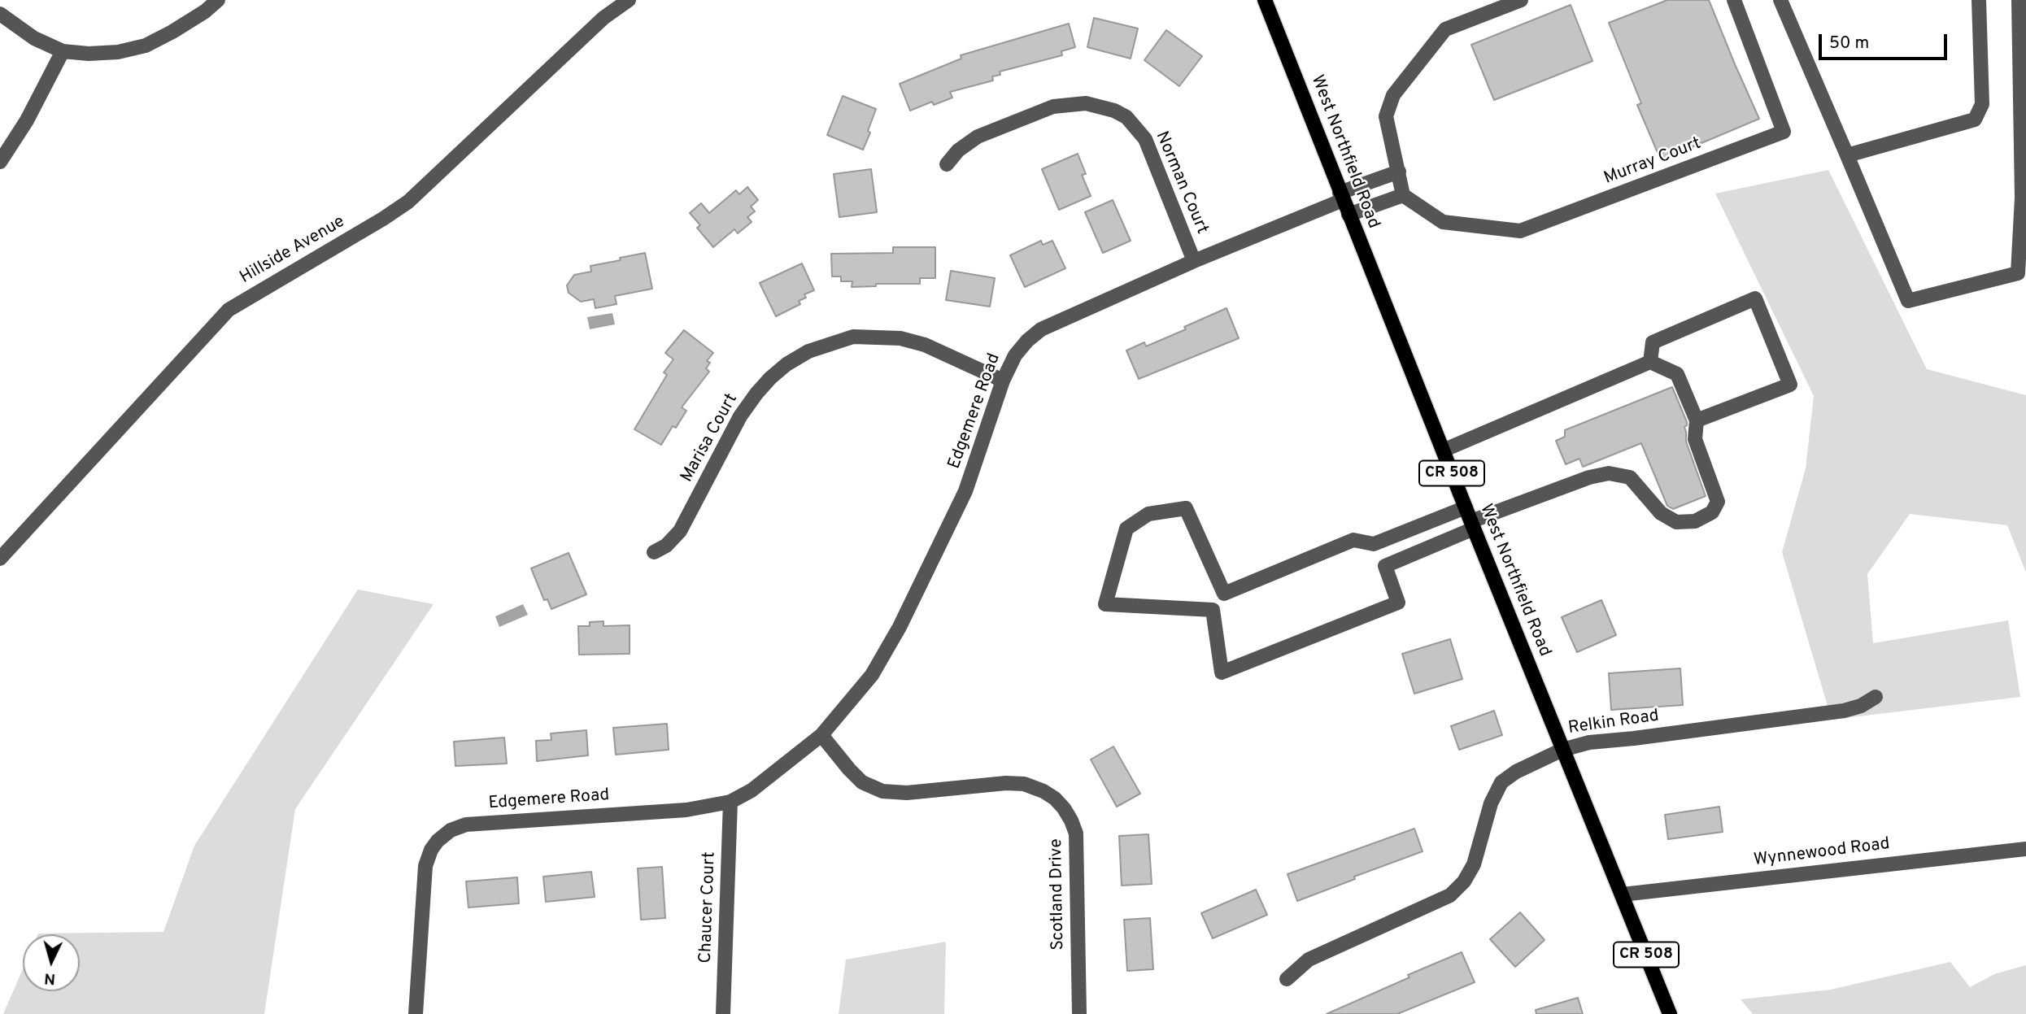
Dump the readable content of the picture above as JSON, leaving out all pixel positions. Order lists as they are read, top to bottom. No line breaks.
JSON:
{"streets":{"main road":["West Northfield Road","CR 508"],"street":["Murray Court","Norman Court","Hillside Avenue","Edgemere Road","Marisa Court","Relkin Road","Wynnewood Road","Scotland Drive","Chaucer Court"]},"crossings":[["West Northfield Road","Edgemere Road"],["West Northfield Road","Relkin Road"],["West Northfield Road","Wynnewood Road"],["Norman Court","Edgemere Road"],["Edgemere Road","Marisa Court"],["Edgemere Road","Scotland Drive"],["Edgemere Road","Chaucer Court"]],"scale_bar":"50 m","north":"bottom"}
